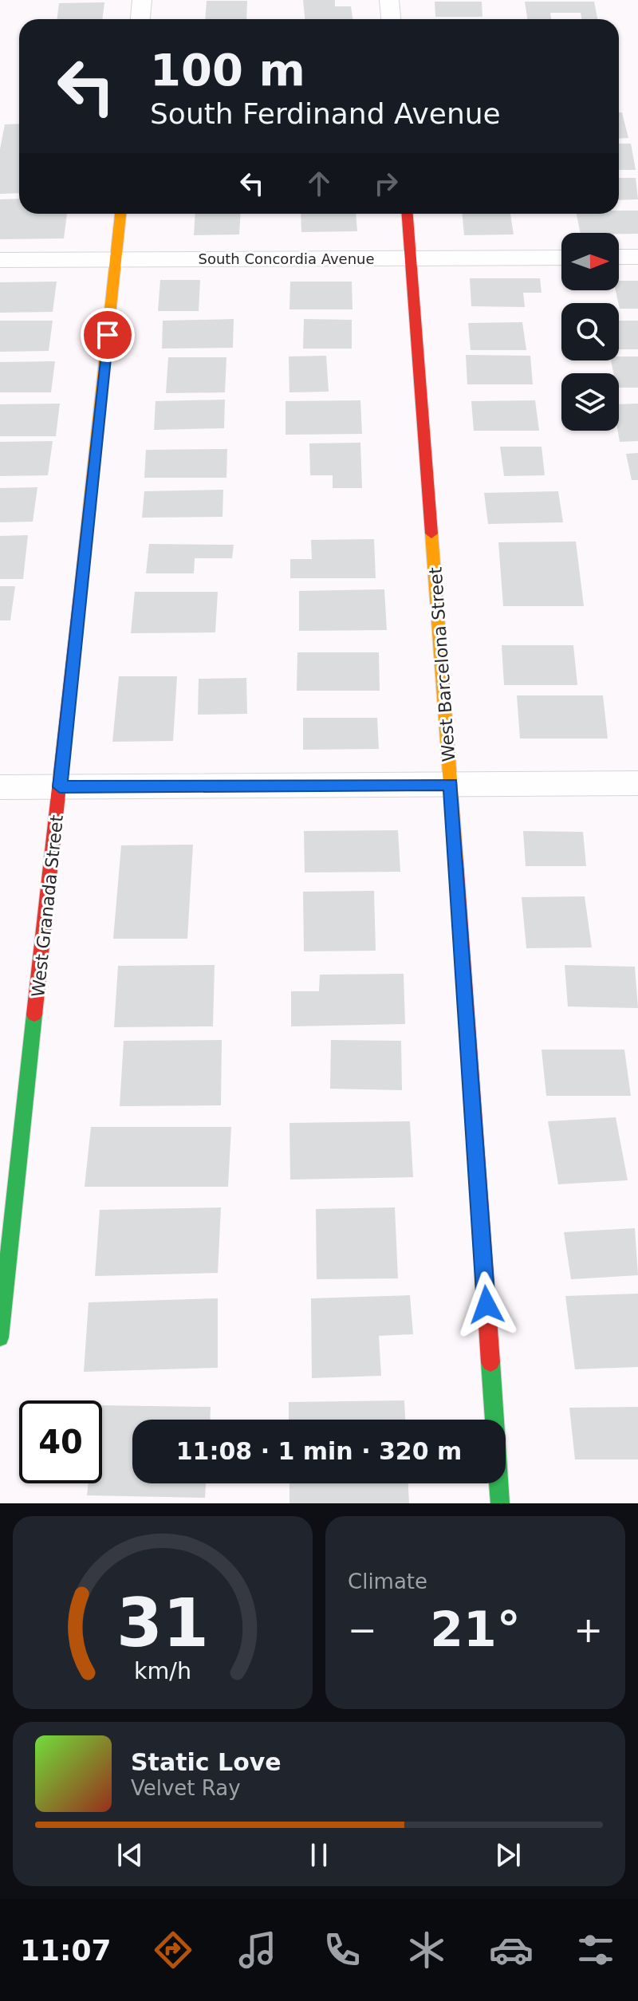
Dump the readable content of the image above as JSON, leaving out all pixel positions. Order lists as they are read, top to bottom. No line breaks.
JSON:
{"streets":{"street":["South Concordia Avenue","West Barcelona Street","West Granada Street"]},"crossings":[["South Concordia Avenue","West Barcelona Street"],["South Concordia Avenue","West Granada Street"]],"north":"right","page":{"turn":["100 m","South Ferdinand Avenue"],"limit":"40","trip":"11:08 · 1 min · 320 m","tile":"Climate","heat":["−","21°","+"],"song":["Static Love","Velvet Ray"],"tabs":"11:07","gauge":["31","km/h"]}}
